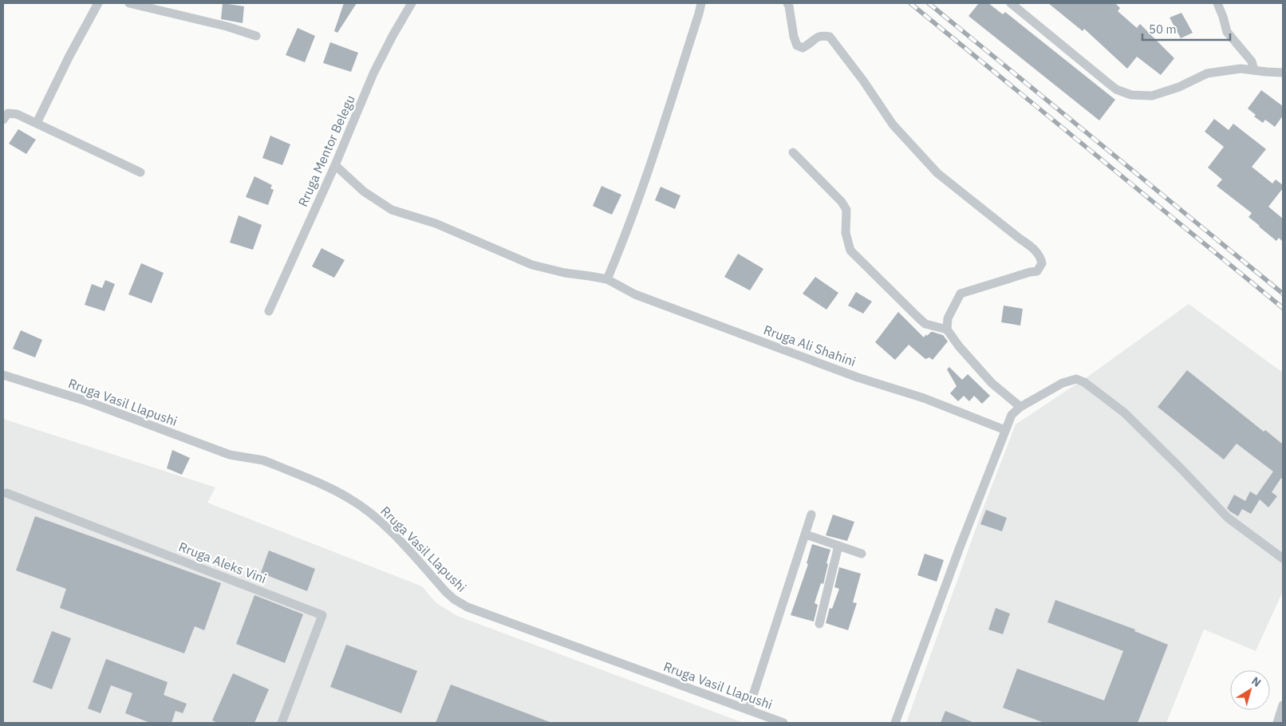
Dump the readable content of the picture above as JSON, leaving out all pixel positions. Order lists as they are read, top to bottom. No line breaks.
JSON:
{"streets":{"street":["Rruga Mentor Belegu","Rruga Ali Shahini","Rruga Vasil Llapushi","Rruga Aleks Vini"]},"scale_bar":"50 m","north":"top right"}
